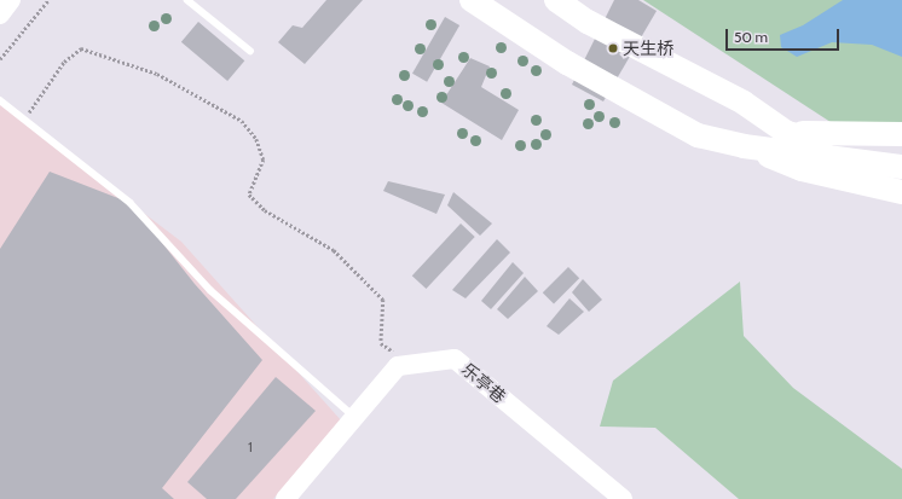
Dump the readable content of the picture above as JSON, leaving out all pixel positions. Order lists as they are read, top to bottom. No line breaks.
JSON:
{"streets":{"street":["乐亭巷"]},"places":["天生桥"],"house_numbers":["1"],"scale_bar":"50 m"}
